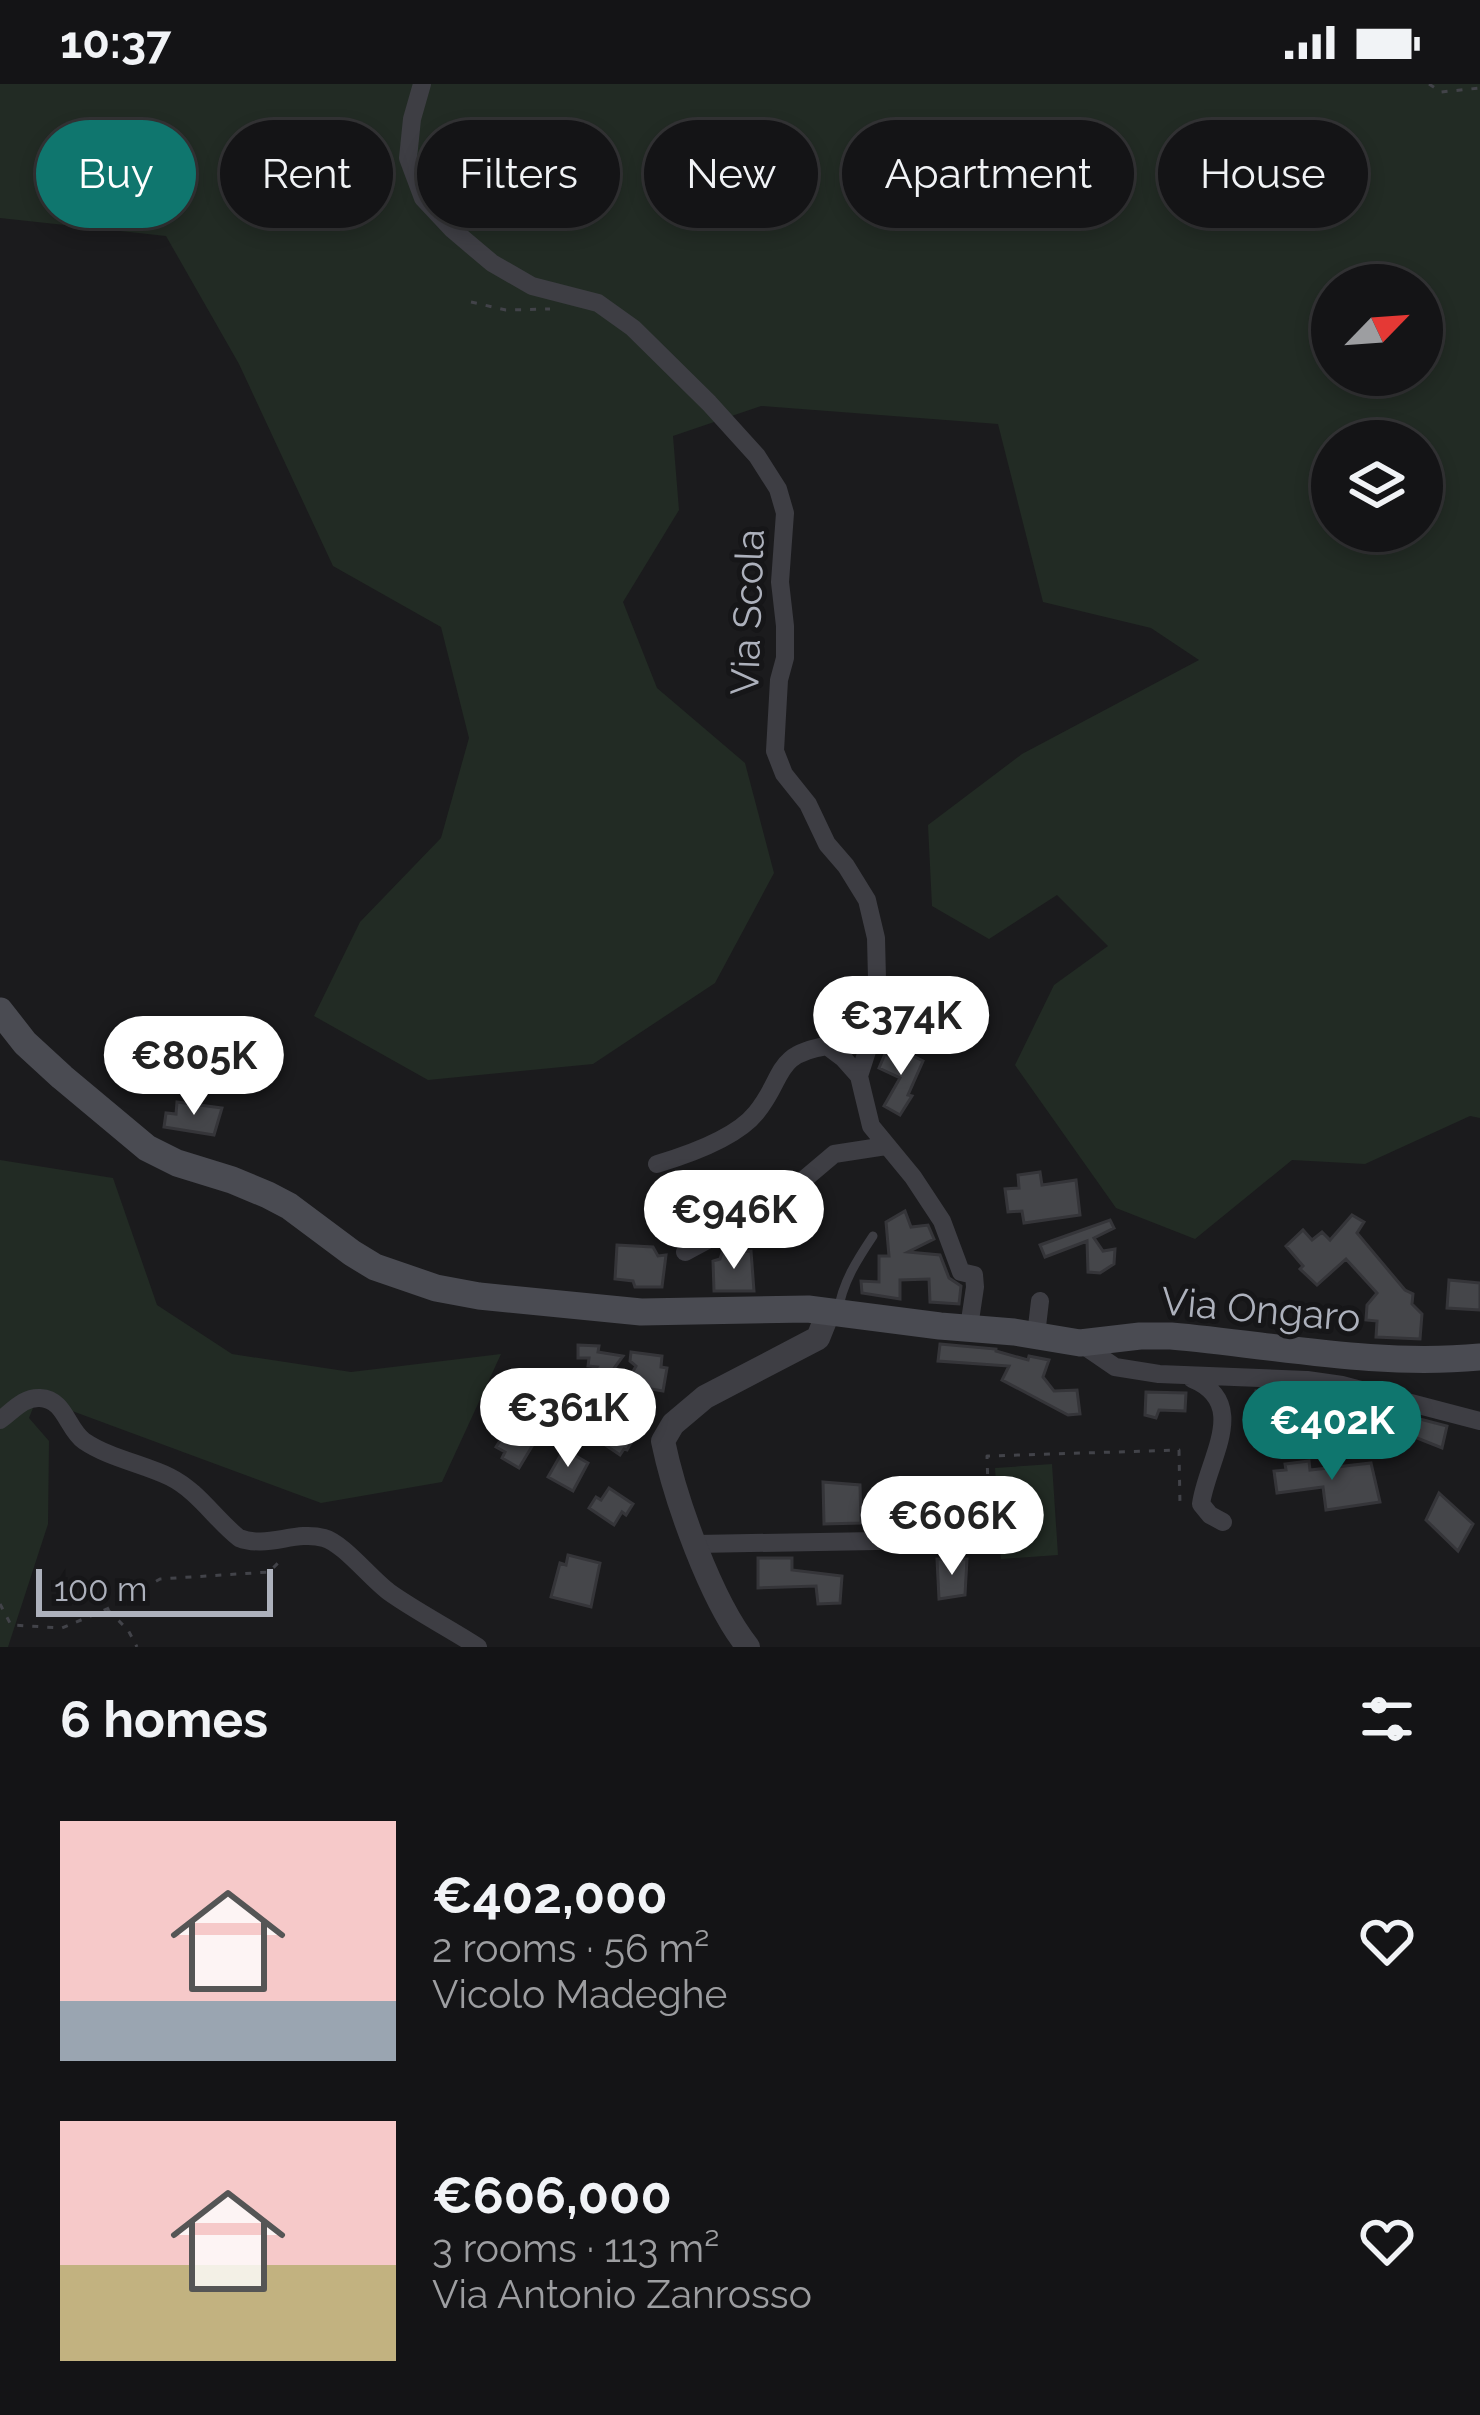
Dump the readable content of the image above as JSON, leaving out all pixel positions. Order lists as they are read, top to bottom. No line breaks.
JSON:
{"streets":{"main road":["Via Ongaro"],"street":["Via Scola"]},"crossings":[["Via Scola","Via Ongaro"]],"scale_bar":"100 m","north":"top right","page":{"status":"10:37","chip":["Buy","Rent","Filters","New","Apartment","House"],"price":["€374K","€805K","€946K","€361K","€402K","€606K"],"scale":"100 m","heading":"6 homes","list":[{"name":"€402,000","note":"2 rooms · 56 m² · Vicolo Madeghe"},{"name":"€606,000","note":"3 rooms · 113 m² · Via Antonio Zanrosso"}]}}
